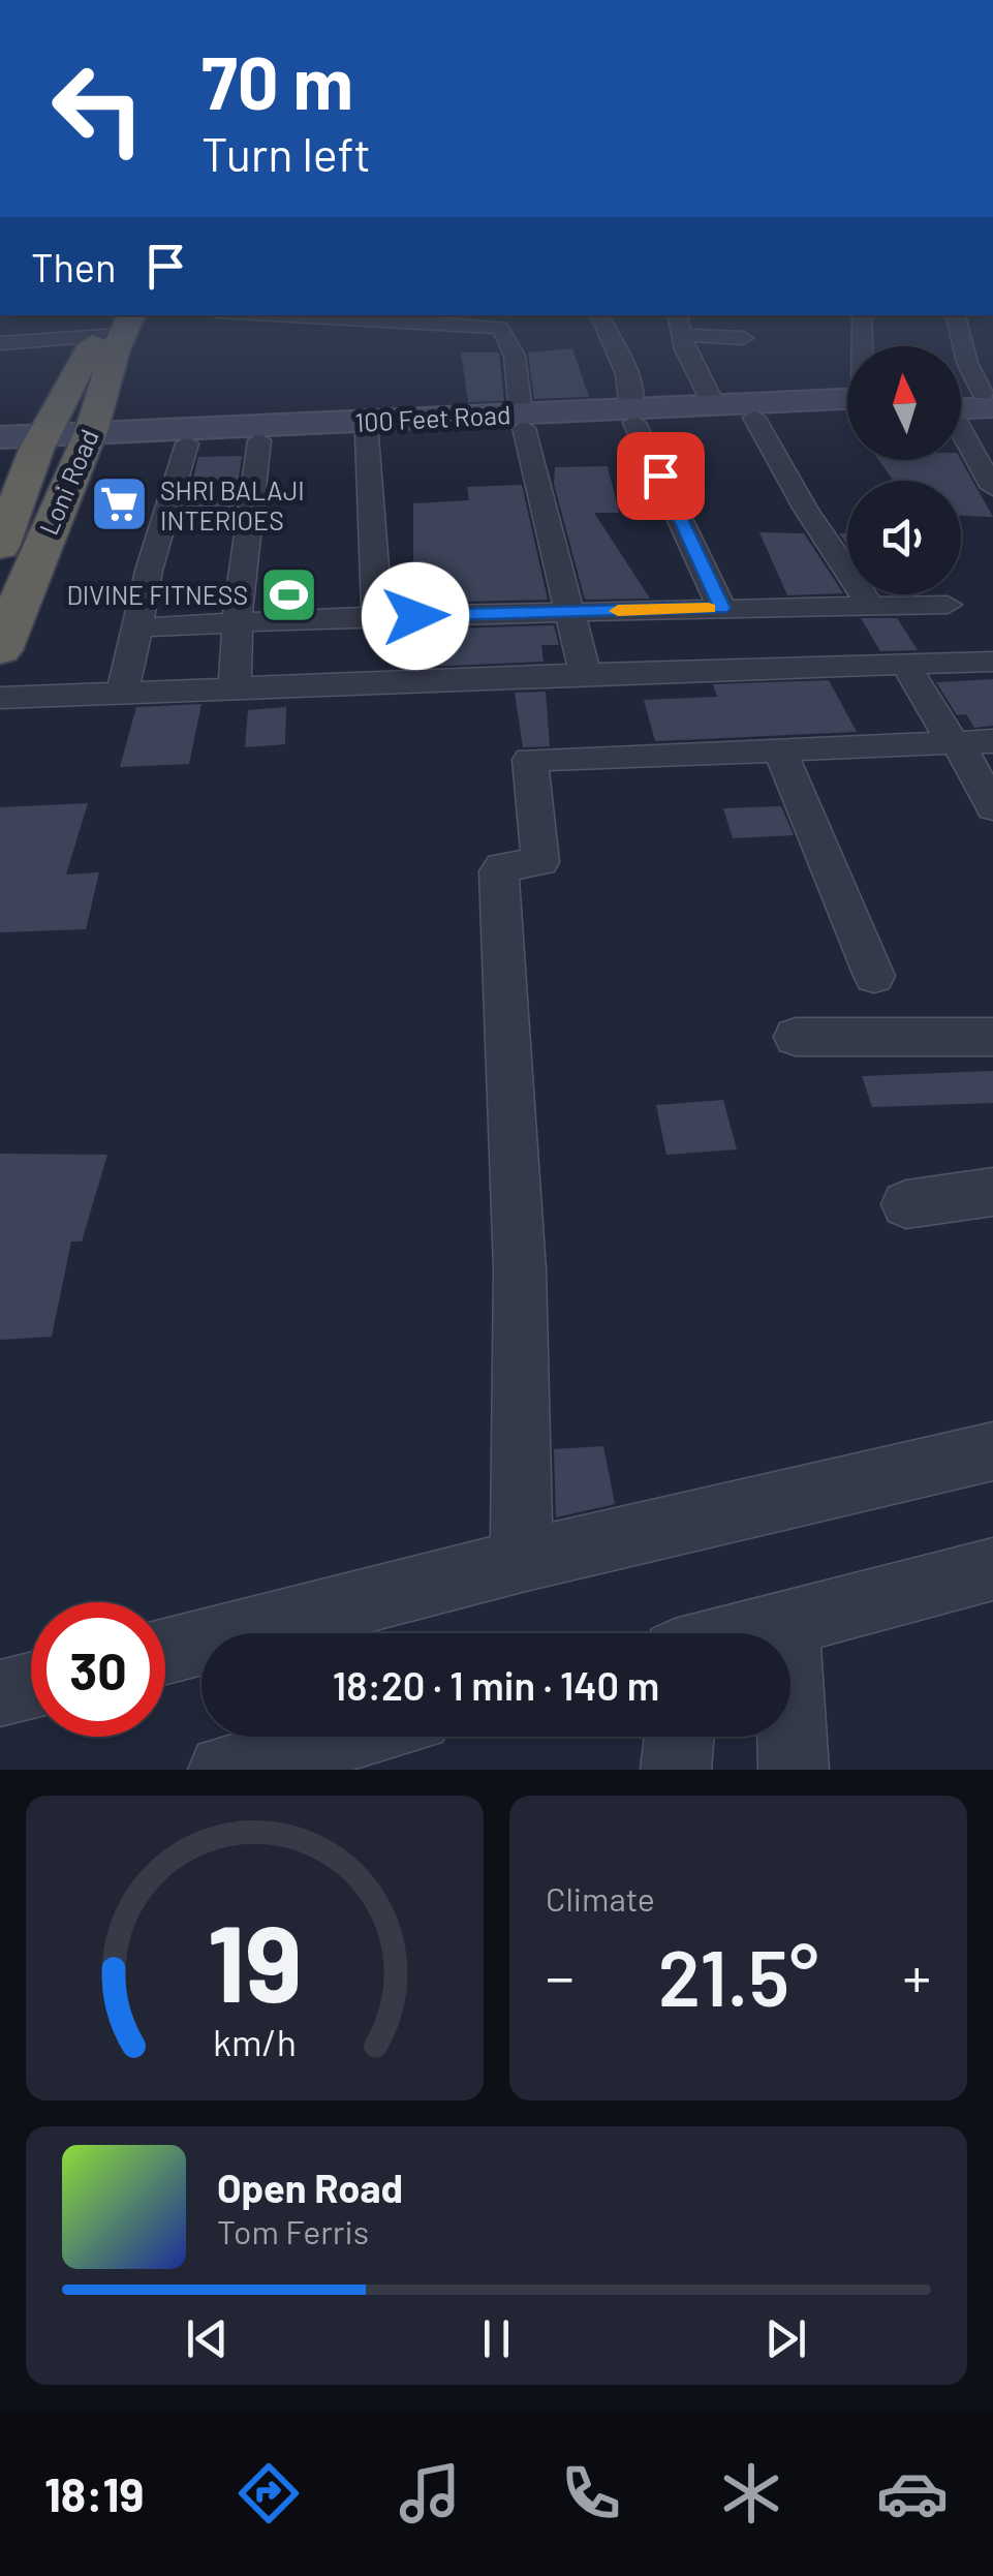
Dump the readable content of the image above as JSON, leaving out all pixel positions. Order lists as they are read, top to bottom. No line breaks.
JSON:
{"streets":{"highway":["Loni Road"],"main road":["100 Feet Road"]},"crossings":[["100 Feet Road","Loni Road"]],"places":{"supermarket":["SHRI BALAJI INTERIOES"],"sports":["DIVINE FITNESS"]},"north":"top","page":{"turn":["70 m","Turn left"],"then":"Then","limit":"30","trip":"18:20 · 1 min · 140 m","tile":"Climate","heat":["−","21.5°","+"],"song":["Open Road","Tom Ferris"],"tabs":"18:19","gauge":["19","km/h"]}}
